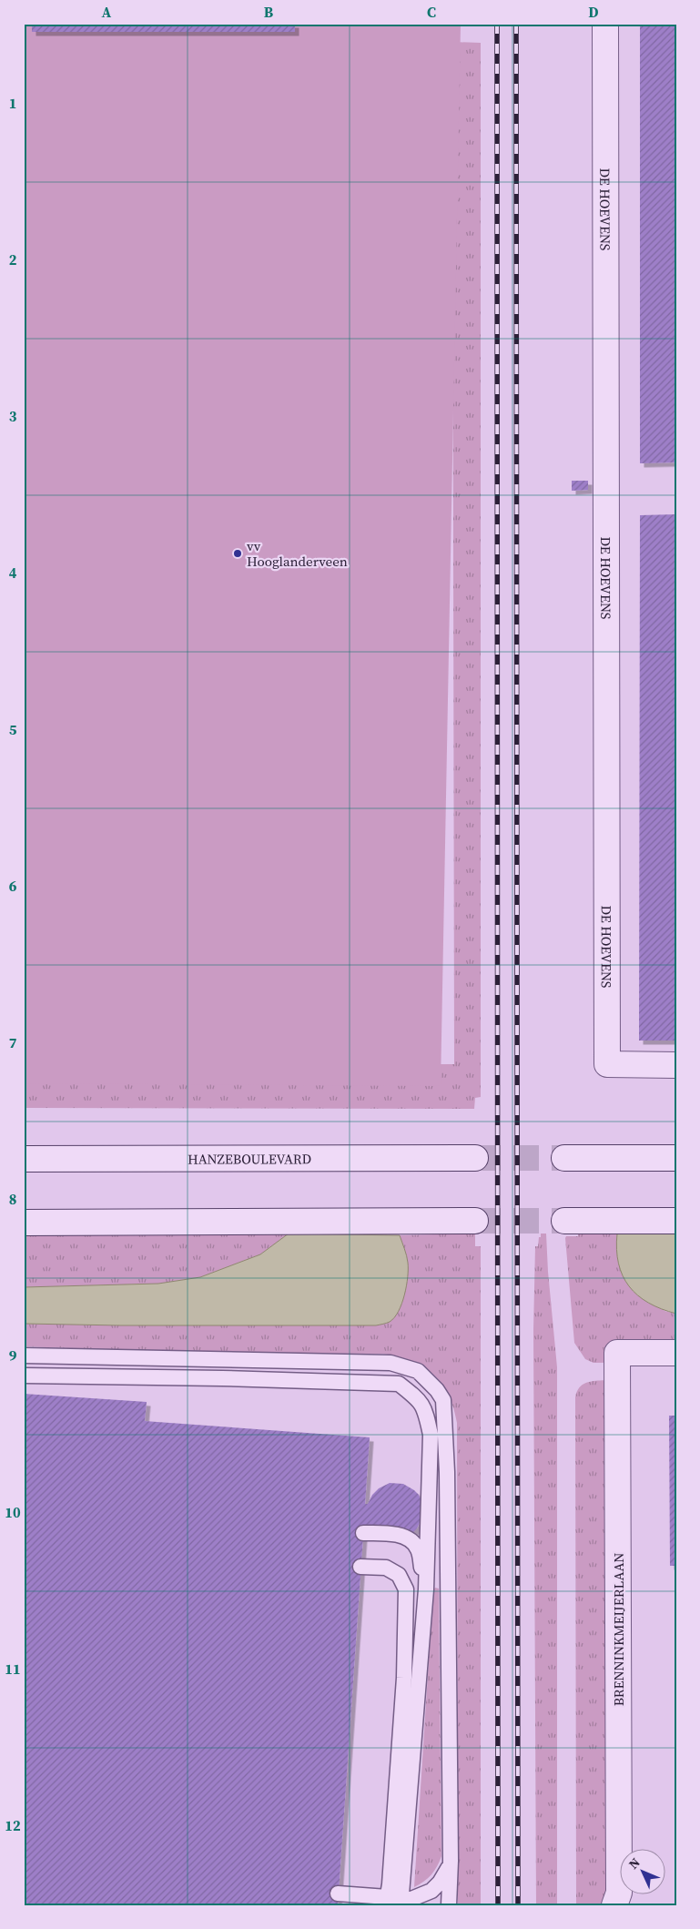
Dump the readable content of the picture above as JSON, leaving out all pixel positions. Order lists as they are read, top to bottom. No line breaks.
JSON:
{"streets":{"street":["DE HOEVENS","HANZEBOULEVARD","BRENNINKMEIJERLAAN"]},"places":["vv Hooglanderveen"],"north":"top left","grid":{"columns":["A","B","C","D"],"rows":["1","2","3","4","5","6","7","8","9","10","11","12"]}}
